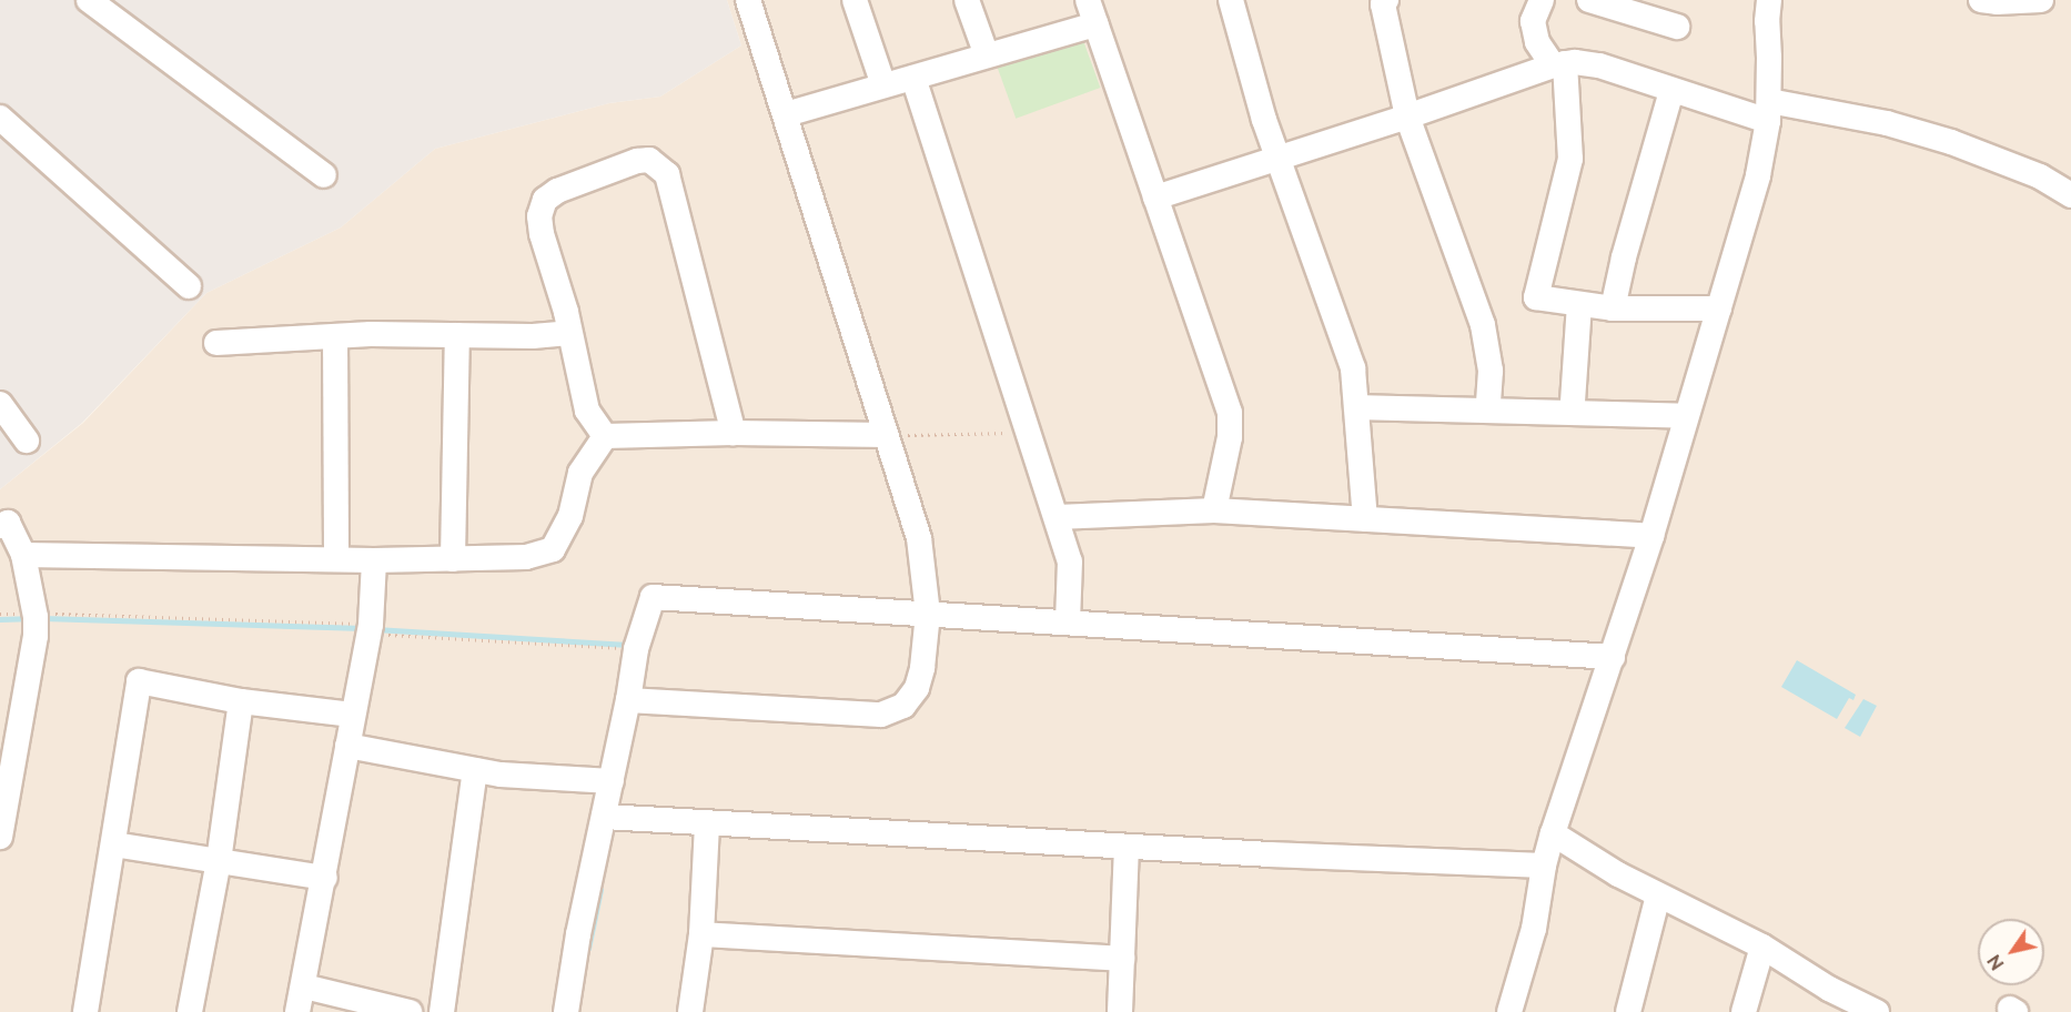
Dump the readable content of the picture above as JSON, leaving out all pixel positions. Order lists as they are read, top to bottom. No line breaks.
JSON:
{"north":"bottom left"}
